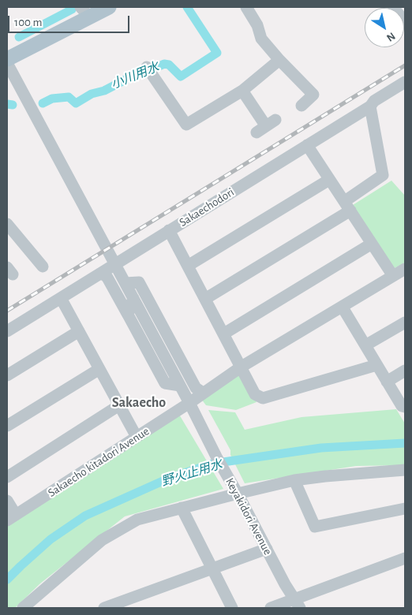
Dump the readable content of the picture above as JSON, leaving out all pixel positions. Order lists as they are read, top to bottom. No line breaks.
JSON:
{"streets":{"street":["Sakaechodori","Sakaecho kitadori Avenue","Keyakidori Avenue"]},"crossings":[["Sakaechodori","Keyakidori Avenue"],["Sakaecho kitadori Avenue","Keyakidori Avenue"]],"districts":["Sakaecho"],"water":["小川用水","野火止用水"],"scale_bar":"100 m","north":"bottom right"}
